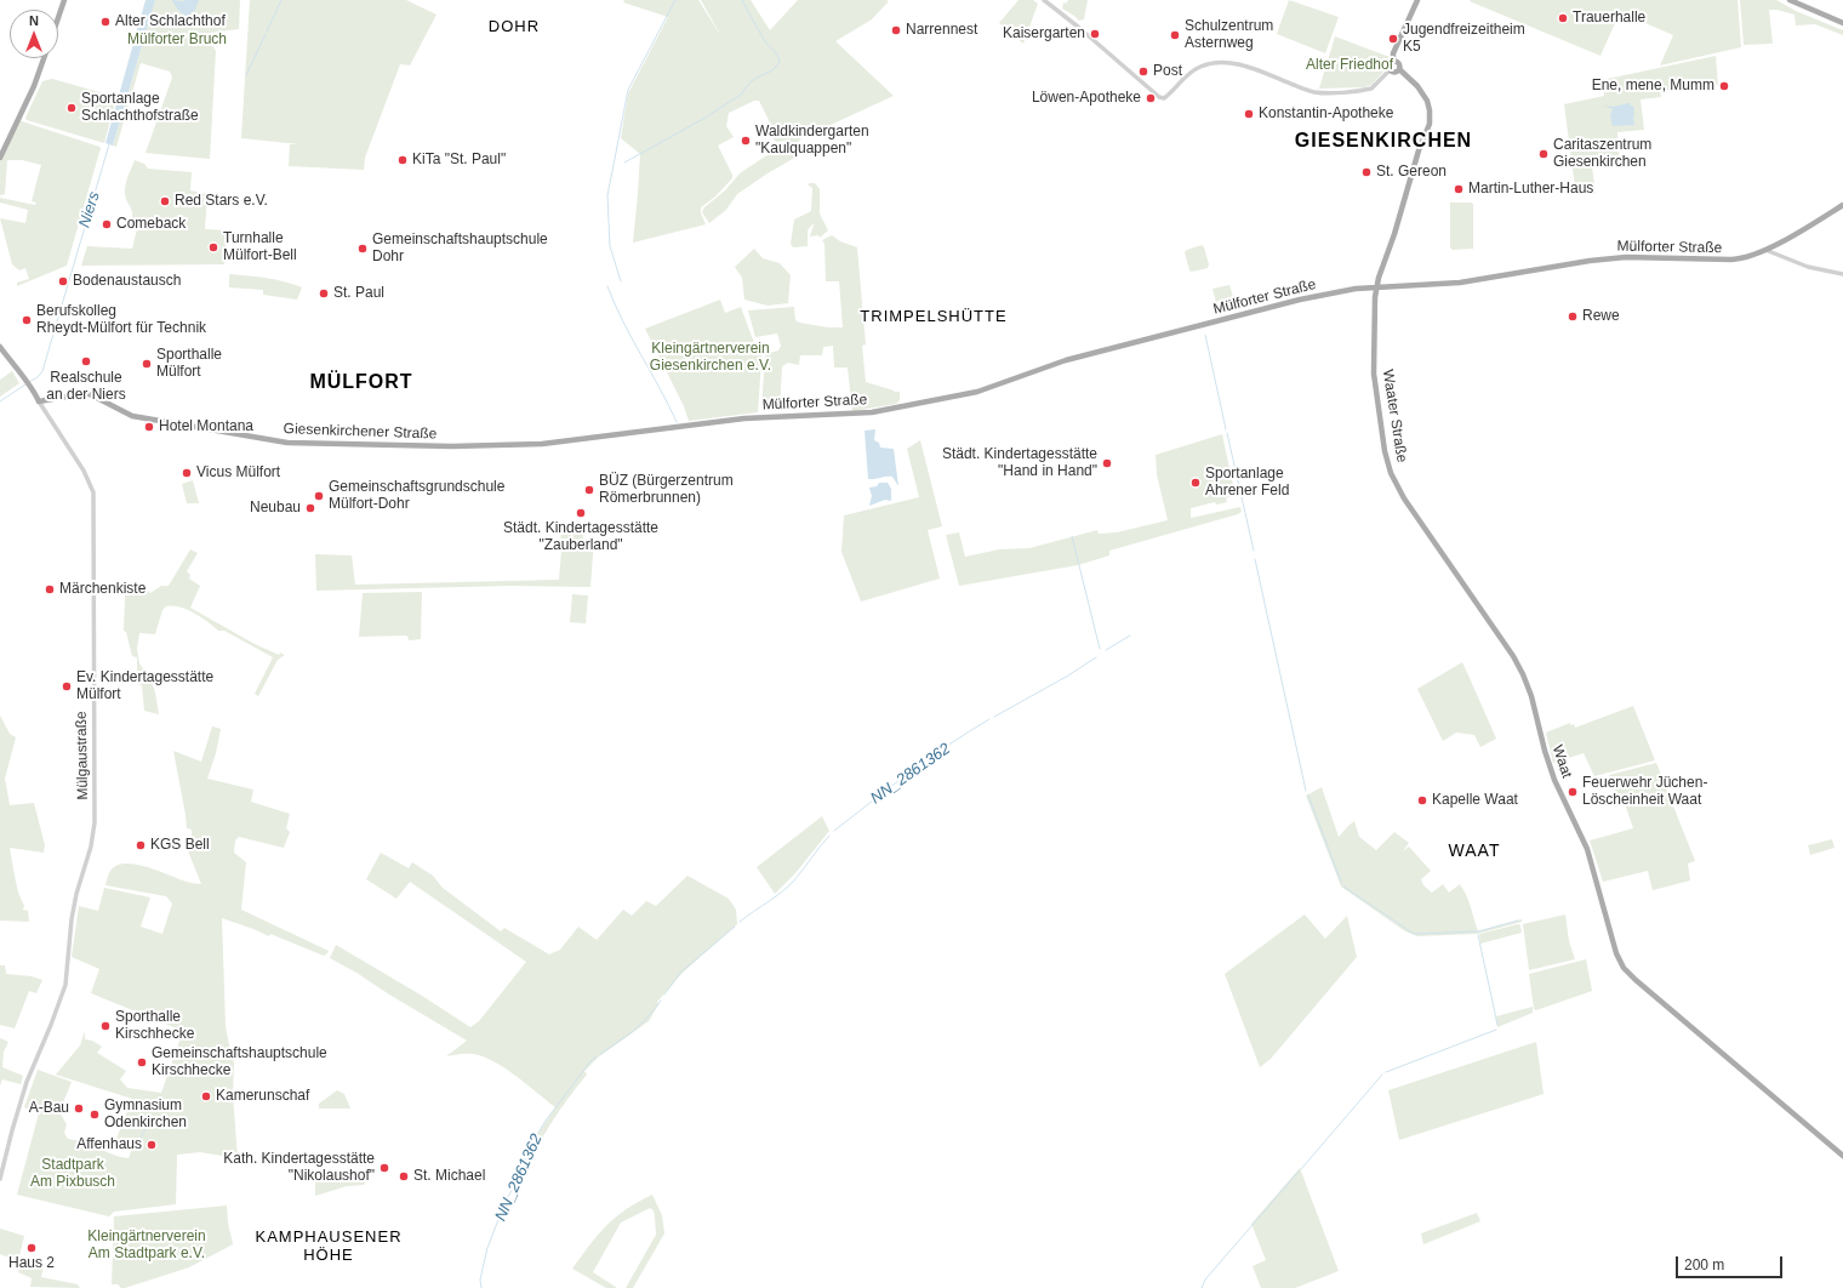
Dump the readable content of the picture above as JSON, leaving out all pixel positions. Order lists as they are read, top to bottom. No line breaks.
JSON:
{"streets":{"main road":["Mülforter Straße","Waater Straße","Giesenkirchener Straße","Mülgaustraße","Waat"]},"crossings":[["Mülforter Straße","Waater Straße"],["Mülforter Straße","Giesenkirchener Straße"],["Waater Straße","Waat"],["Giesenkirchener Straße","Mülgaustraße"]],"districts":["DOHR","GIESENKIRCHEN","TRIMPELSHÜTTE","MÜLFORT","WAAT","KAMPHAUSENER HÖHE"],"water":["Niers","NN_2861362"],"parks":["Mülforter Bruch","Alter Friedhof","Kleingärtnerverein Giesenkirchen e.V.","Stadtpark Am Pixbusch","Kleingärtnerverein Am Stadtpark e.V."],"places":["Trauerhalle","Alter Schlachthof","Narrennest","Kaisergarten","Schulzentrum Asternweg","Jugendfreizeitheim K5","Post","Ene, mene, Mumm","Löwen-Apotheke","Sportanlage Schlachthofstraße","Konstantin-Apotheke","Waldkindergarten \"Kaulquappen\"","Caritaszentrum Giesenkirchen","KiTa \"St. Paul\"","St. Gereon","Martin-Luther-Haus","Red Stars e.V.","Comeback","Turnhalle Mülfort-Bell","Gemeinschaftshauptschule Dohr","Bodenaustausch","St. Paul","Rewe","Berufskolleg Rheydt-Mülfort für Technik","Realschule an der Niers","Sporthalle Mülfort","Hotel Montana","Städt. Kindertagesstätte \"Hand in Hand\"","Vicus Mülfort","Sportanlage Ahrener Feld","BÜZ (Bürgerzentrum Römerbrunnen)","Gemeinschaftsgrundschule Mülfort-Dohr","Neubau","Städt. Kindertagesstätte \"Zauberland\"","Märchenkiste","Ev. Kindertagesstätte Mülfort","Feuerwehr Jüchen- Löscheinheit Waat","Kapelle Waat","KGS Bell","Sporthalle Kirschhecke","Gemeinschaftshauptschule Kirschhecke","Kamerunschaf","A-Bau","Gymnasium Odenkirchen","Affenhaus","Kath. Kindertagesstätte \"Nikolaushof\"","St. Michael","Haus 2"],"scale_bar":"200 m","north":"top"}
